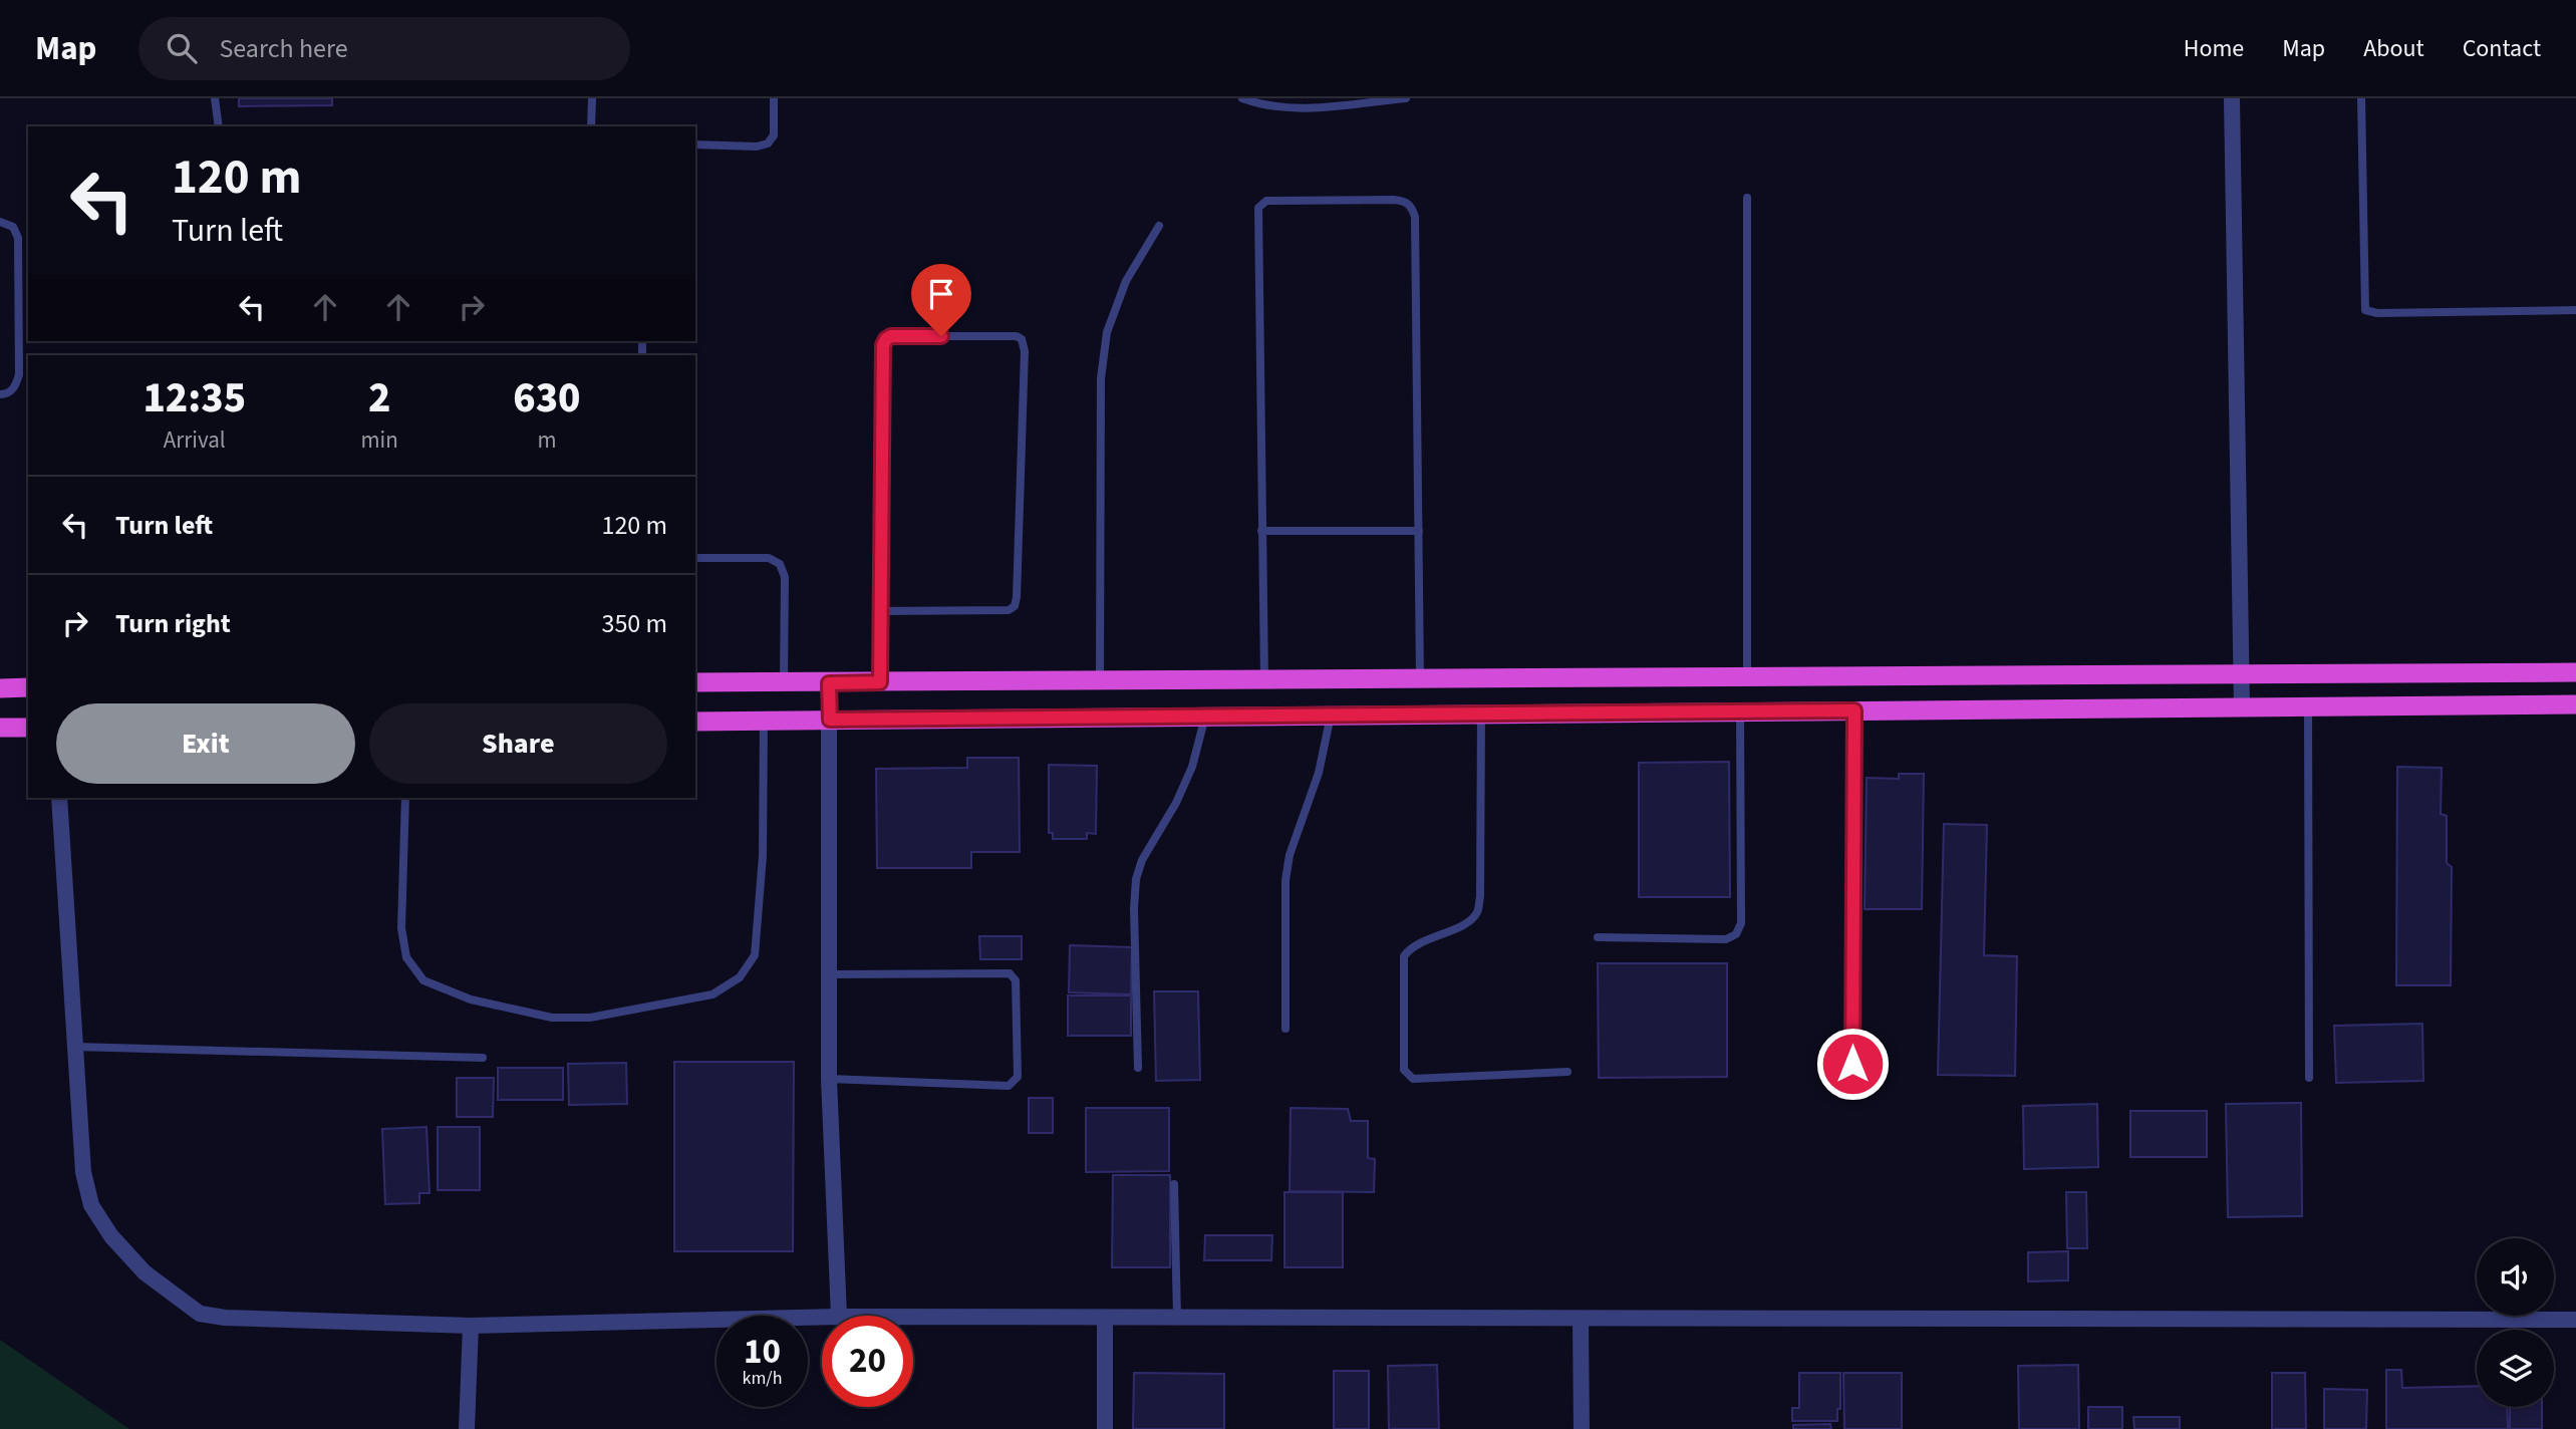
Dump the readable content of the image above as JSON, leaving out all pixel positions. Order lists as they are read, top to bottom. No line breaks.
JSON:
{"page":{"header":"Map","search":"Search here","nav":["Home","Map","About","Contact"],"turn":["120 m","Turn left"],"eta":["12:35","Arrival","2","min","630","m"],"list":[{"name":"Turn left","value":"120 m"},{"name":"Turn right","value":"350 m"}],"buttons":["Exit","Share"],"speed":"10 km/h","limit":"20"}}
